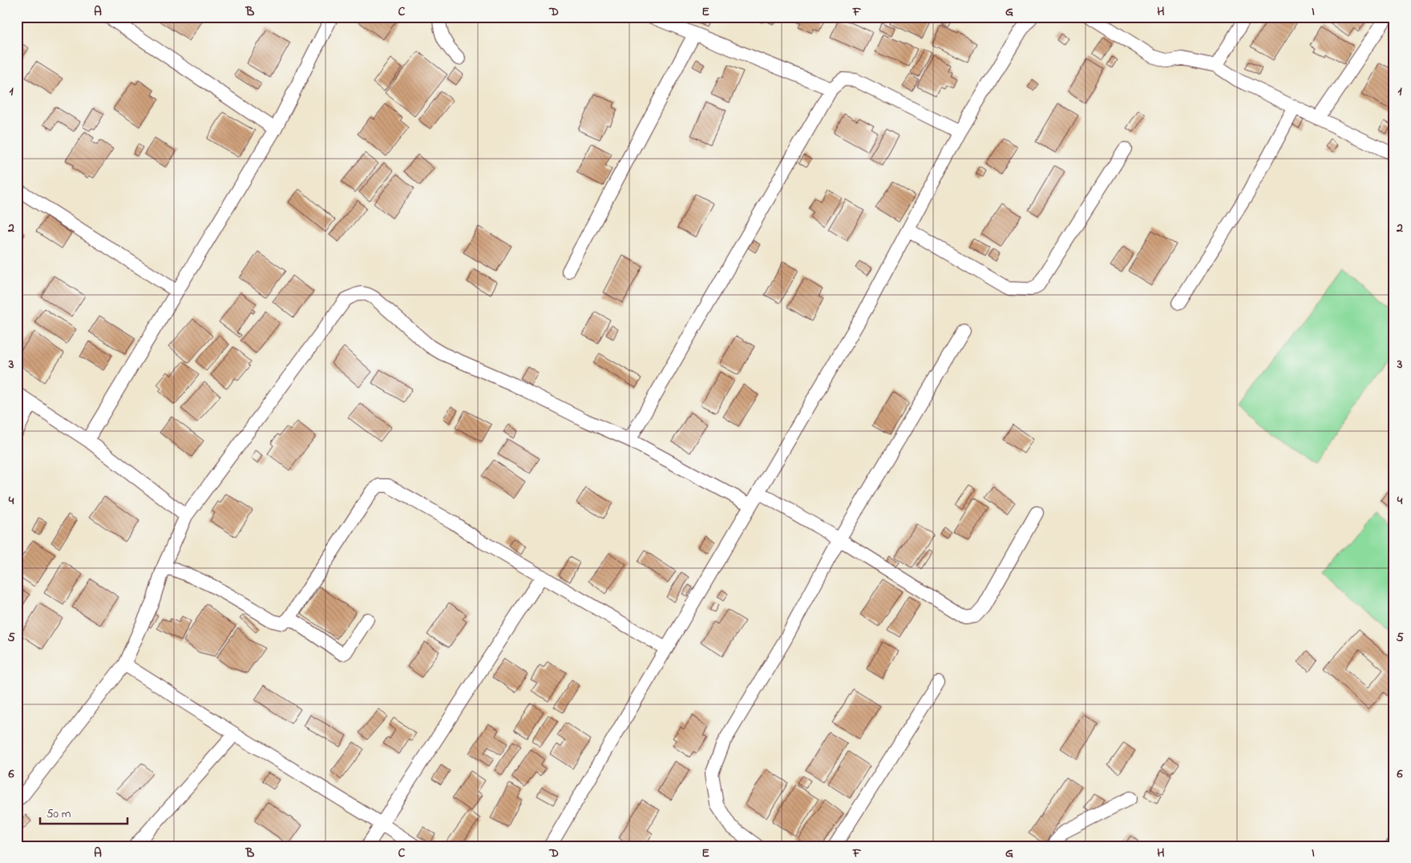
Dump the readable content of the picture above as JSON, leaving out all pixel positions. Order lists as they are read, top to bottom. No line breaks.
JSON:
{"scale_bar":"50 m","grid":{"columns":["A","B","C","D","E","F","G","H","I"],"rows":["1","2","3","4","5","6"]}}
